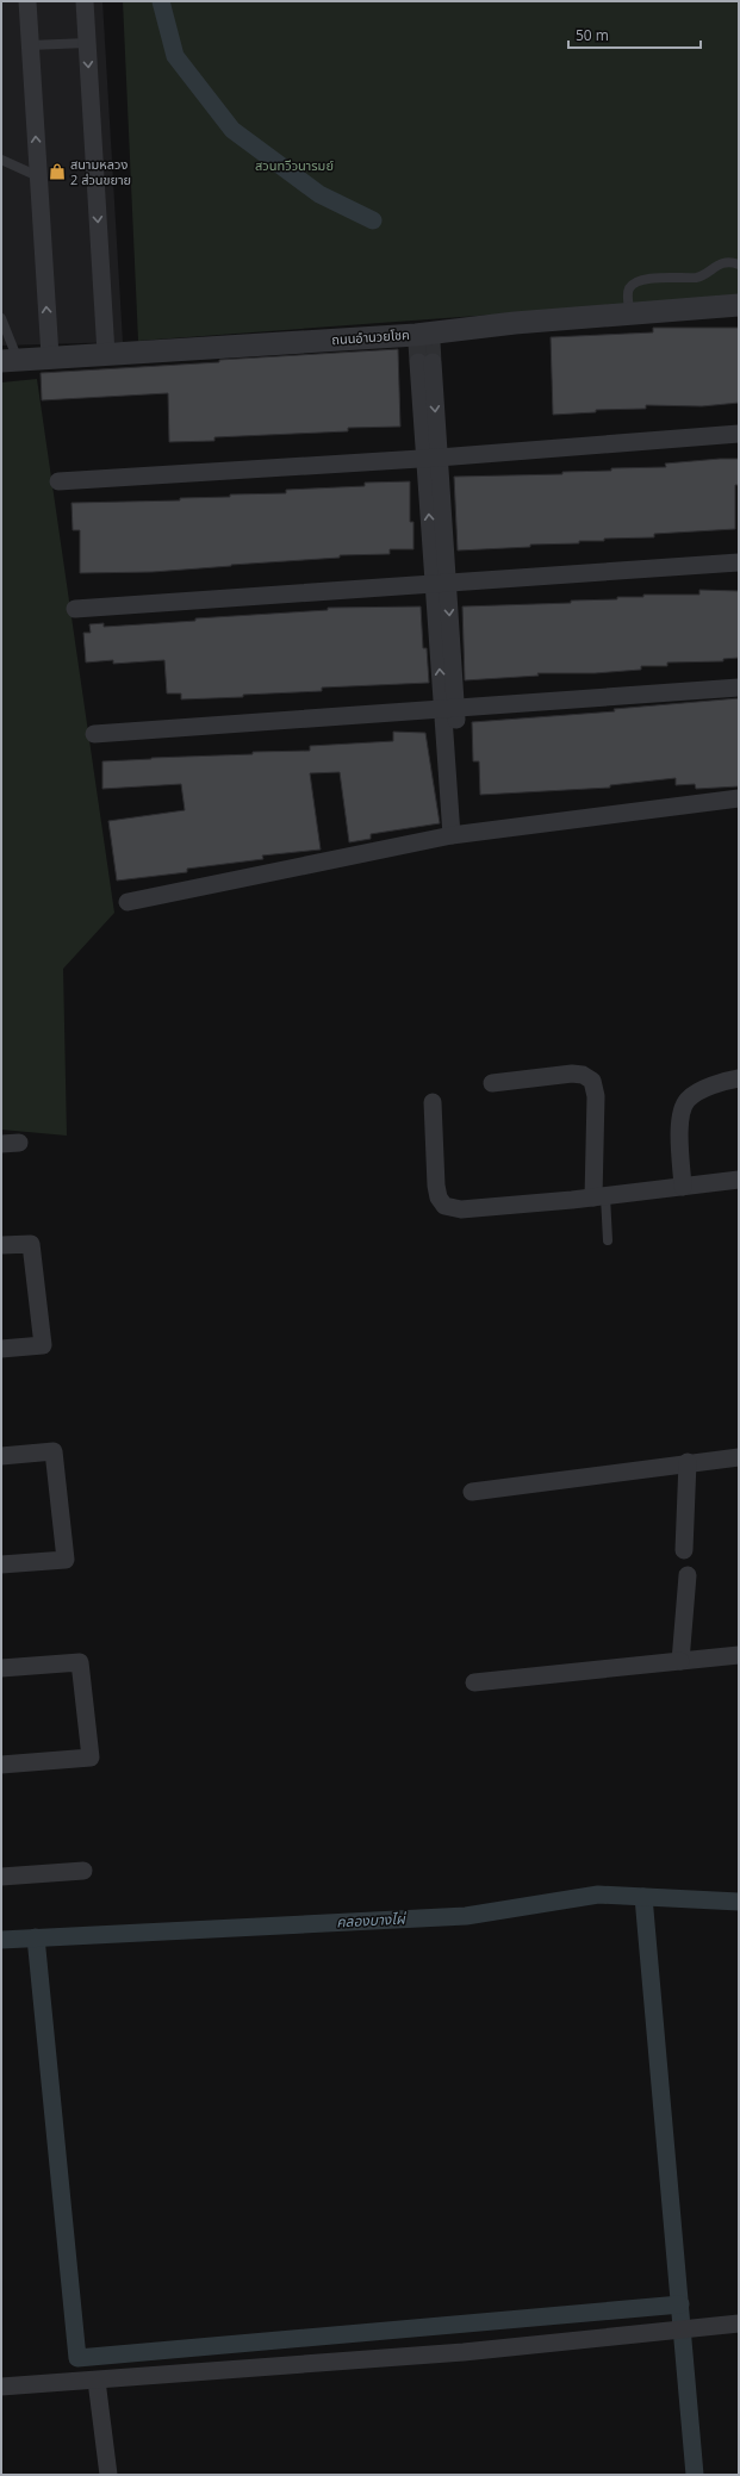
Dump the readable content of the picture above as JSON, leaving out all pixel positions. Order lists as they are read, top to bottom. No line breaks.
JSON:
{"streets":{"street":["ถนนอำนวยโชค"]},"water":["คลองบางไผ่"],"parks":["สวนทวีวนารมย์"],"places":{"shop":["สนามหลวง 2 ส่วนขยาย"]},"scale_bar":"50 m"}
